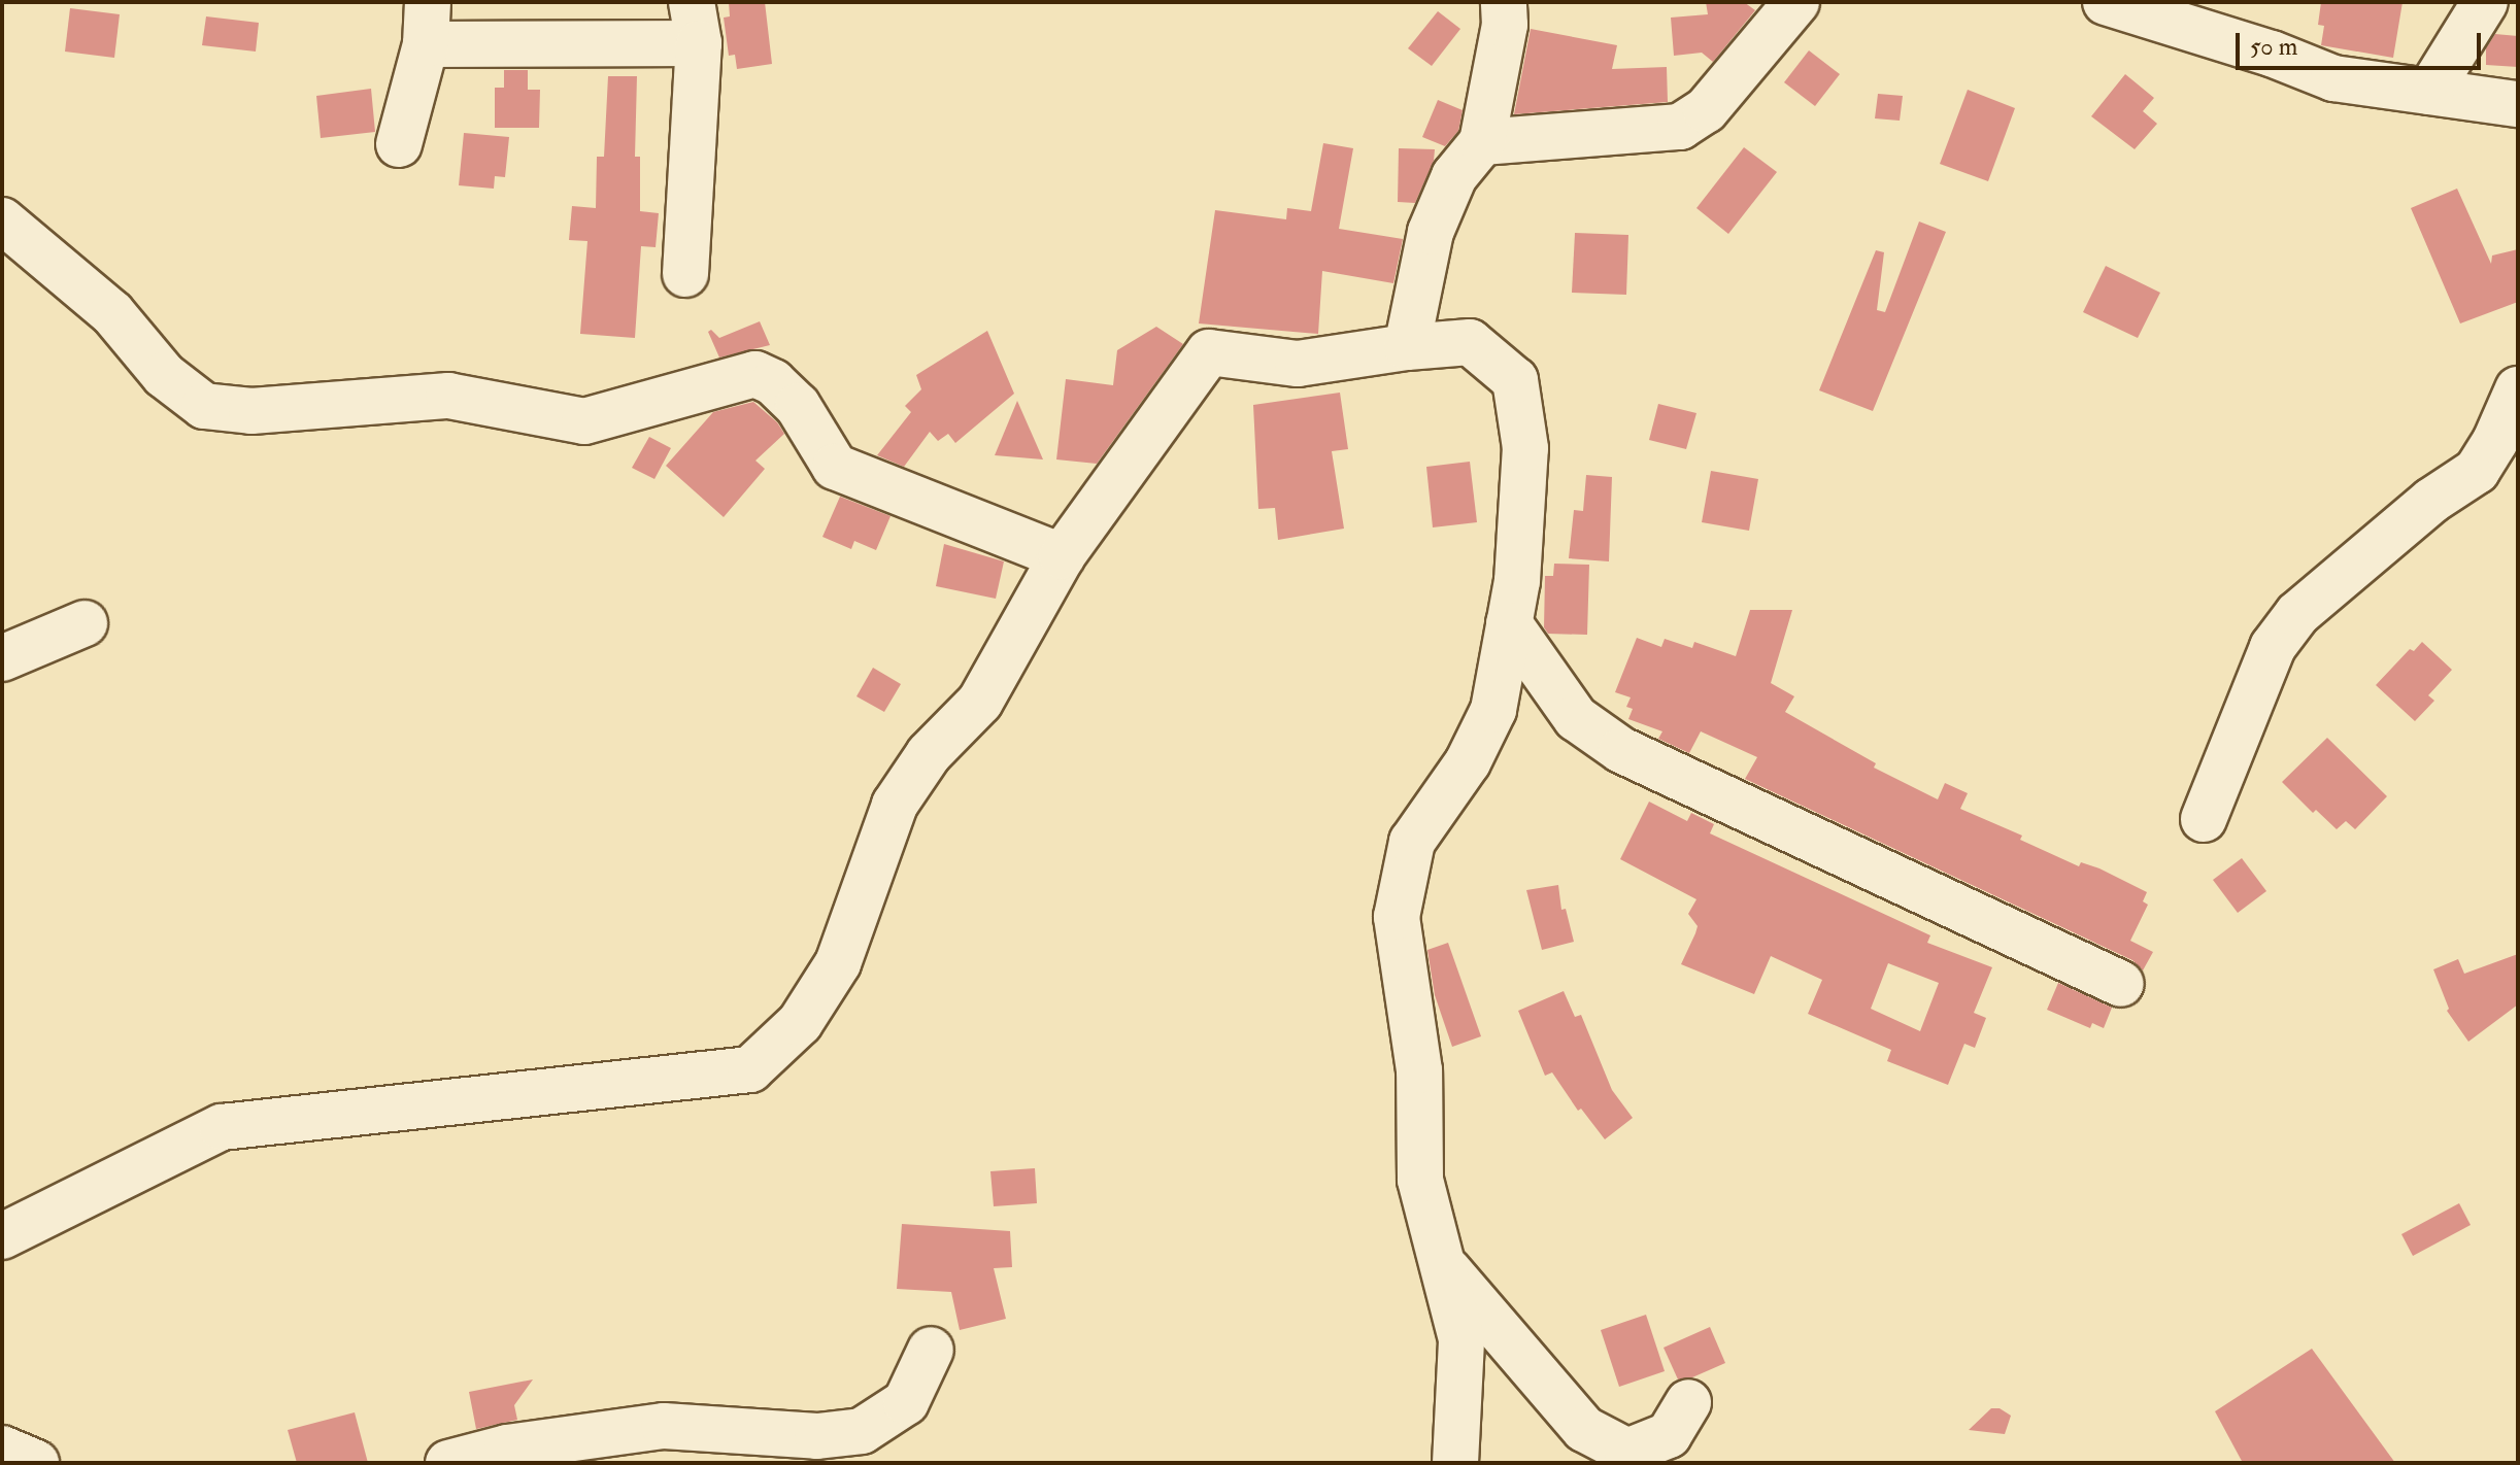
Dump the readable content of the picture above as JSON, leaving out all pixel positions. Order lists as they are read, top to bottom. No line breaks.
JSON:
{"scale_bar":"50 m"}
